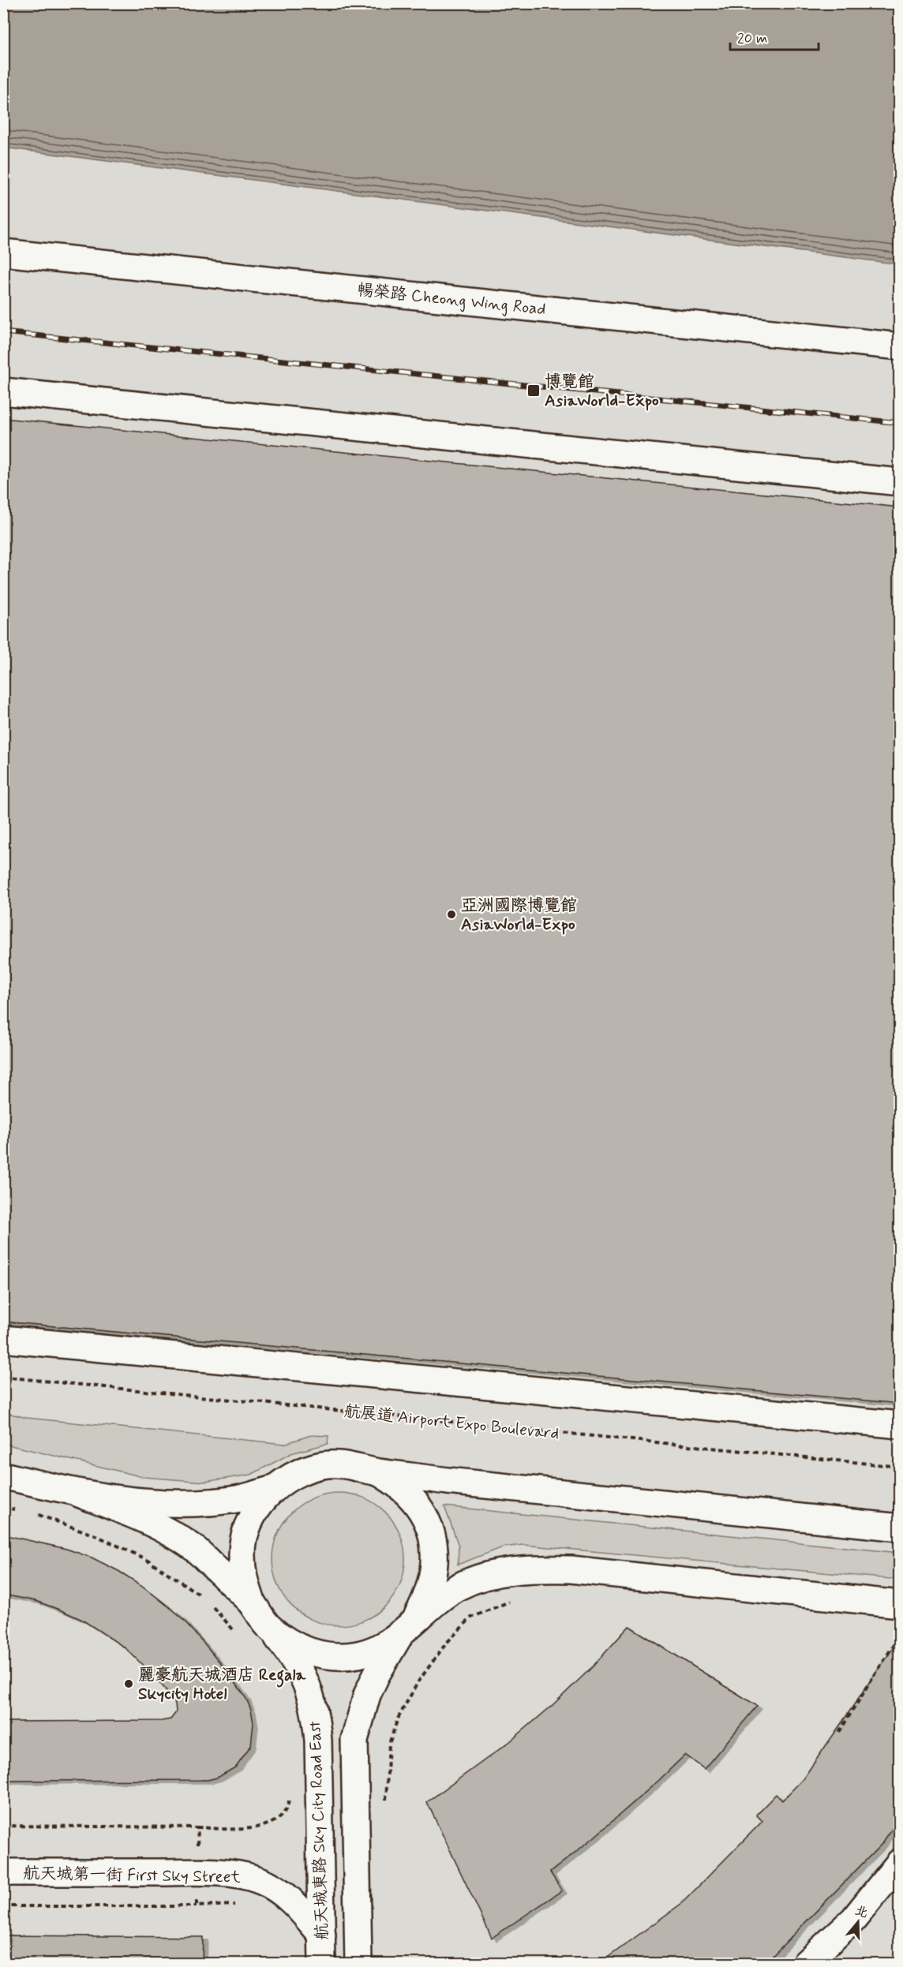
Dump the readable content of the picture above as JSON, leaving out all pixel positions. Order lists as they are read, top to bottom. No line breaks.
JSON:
{"streets":{"street":["暢榮路 Cheong Wing Road","航天城東路 Sky City Road East","航天城第一街 First Sky Street"],"path":["航展道 Airport Expo Boulevard"]},"crossings":[["航天城東路 Sky City Road East","航天城第一街 First Sky Street"]],"places":{"transit":["博覽館 AsiaWorld-Expo"],"other":["亞洲國際博覽館 AsiaWorld-Expo","麗豪航天城酒店 Regala Skycity Hotel"]},"scale_bar":"20 m","north":"top"}
